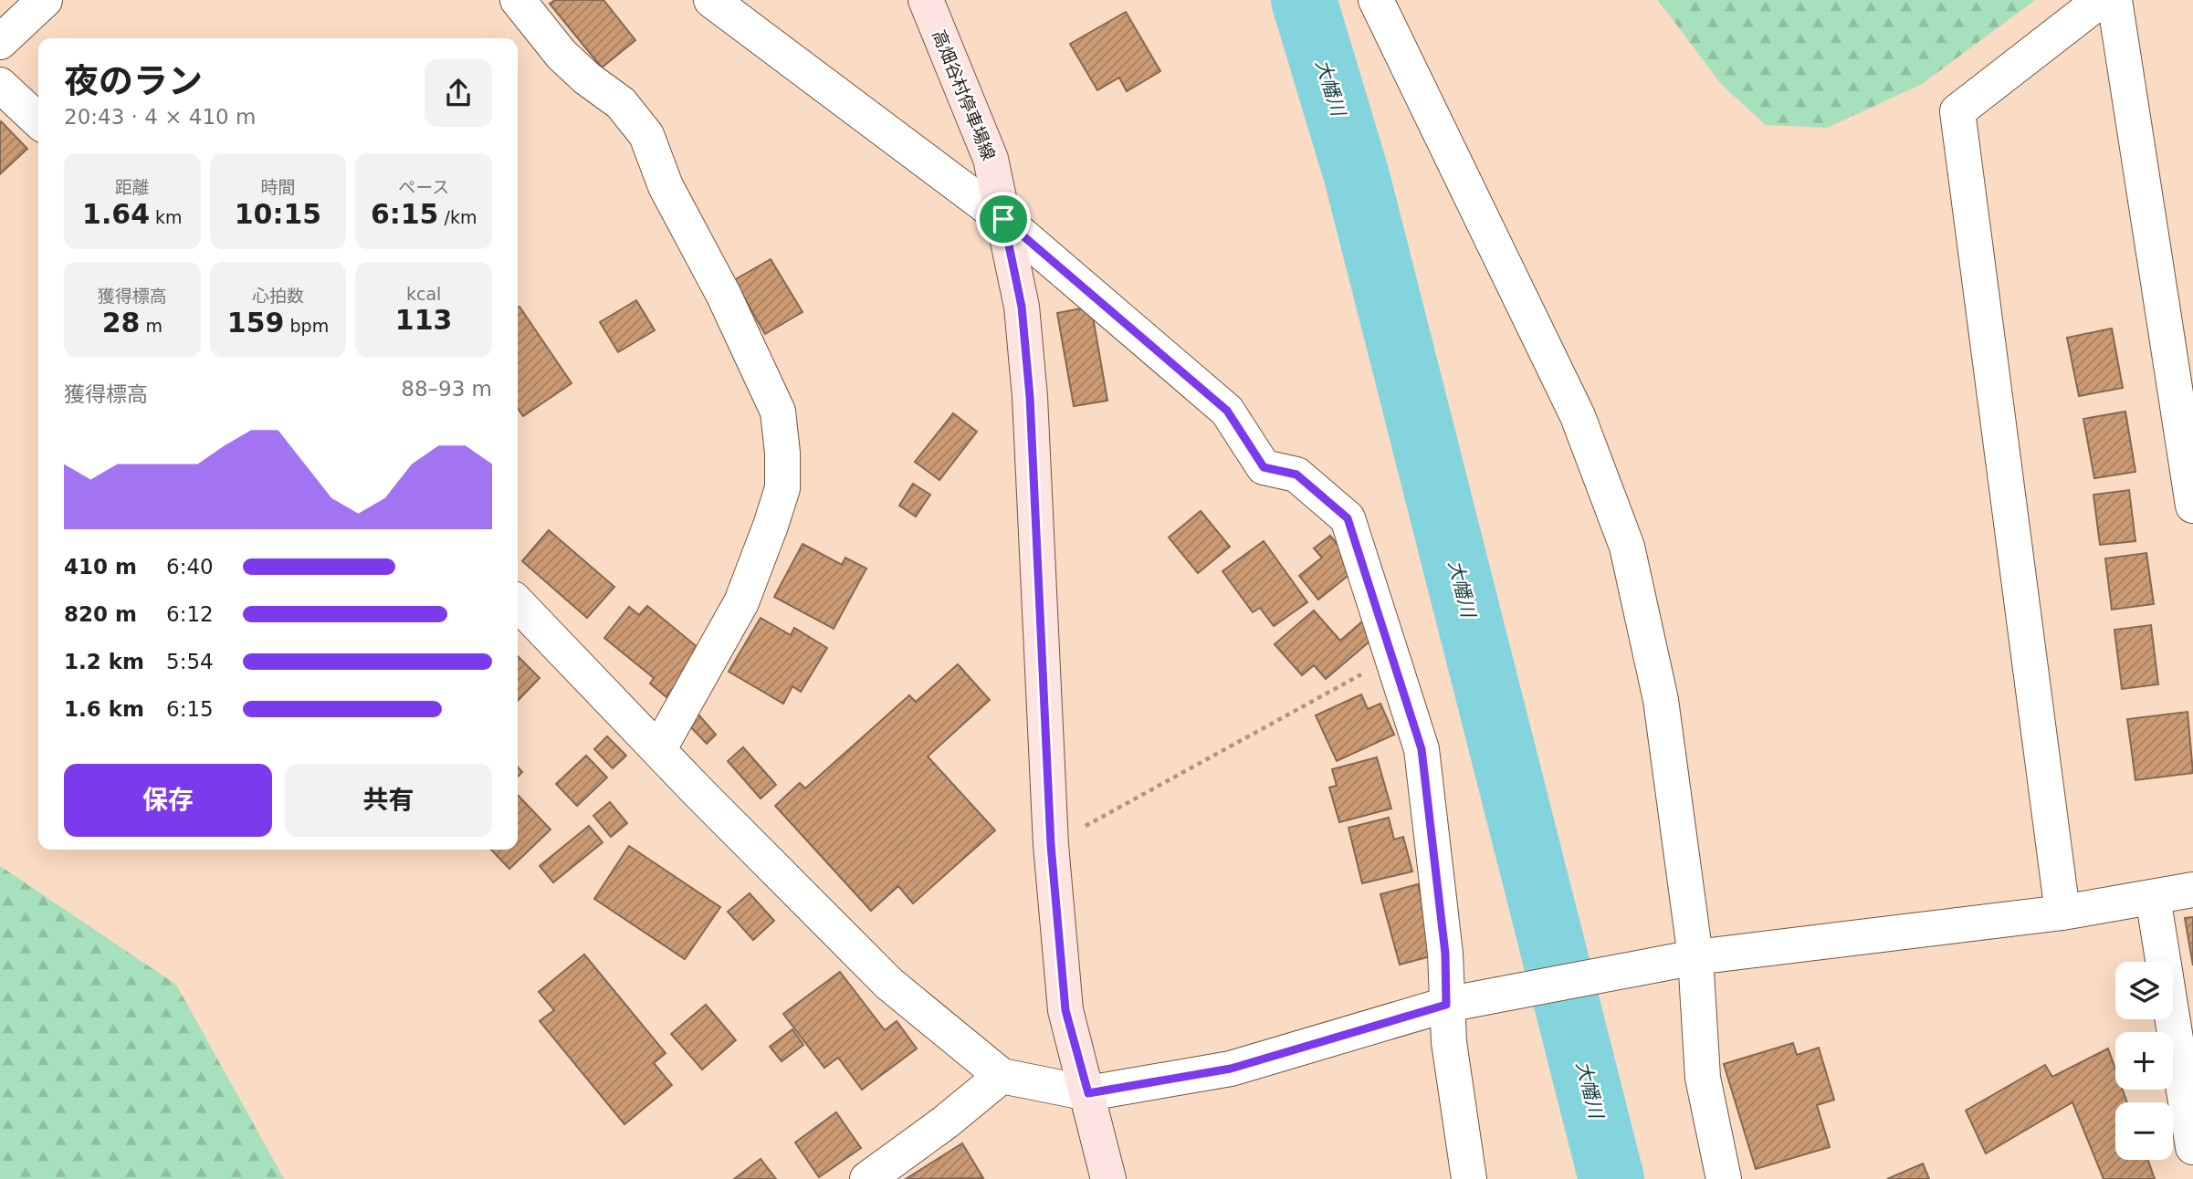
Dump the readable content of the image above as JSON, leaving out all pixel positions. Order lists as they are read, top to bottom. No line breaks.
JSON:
{"streets":{"main road":["高畑谷村停車場線"]},"water":["大幡川"],"page":{"heading":["夜のラン","20:43 · 4 × 410 m"],"stats":[["距離","1.64 km"],["時間","10:15"],["ペース","6:15 /km"],["獲得標高","28 m"],["心拍数","159 bpm"],["kcal","113"]],"chart":["獲得標高","88–93 m"],"list":[{"name":"410 m","note":"6:40"},{"name":"820 m","note":"6:12"},{"name":"1.2 km","note":"5:54"},{"name":"1.6 km","note":"6:15"}],"buttons":["保存","共有"],"map_buttons":["+","−"]}}
